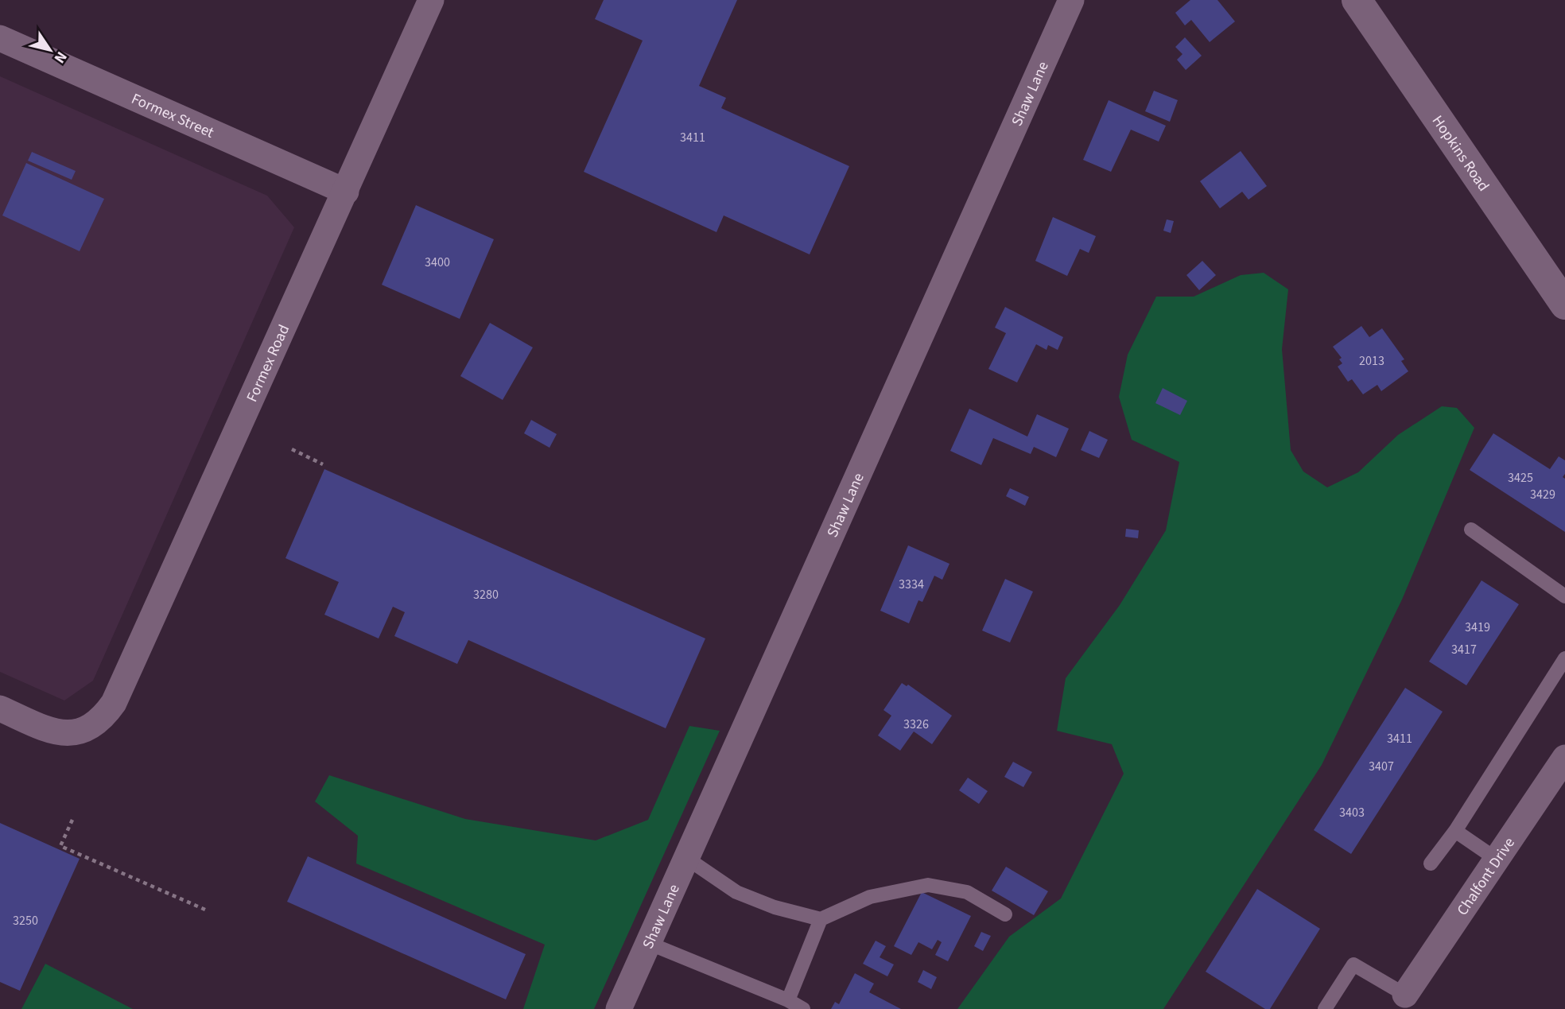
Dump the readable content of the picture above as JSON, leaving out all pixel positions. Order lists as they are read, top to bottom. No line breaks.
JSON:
{"streets":{"main road":["Hopkins Road"],"street":["Shaw Lane","Formex Street","Formex Road","Chalfont Drive"]},"crossings":[["Formex Street","Formex Road"]],"house_numbers":["3411","3400","2013","3425","3429","3334","3280","3419","3417","3326","3411","3407","3403","3250"],"north":"bottom right"}
